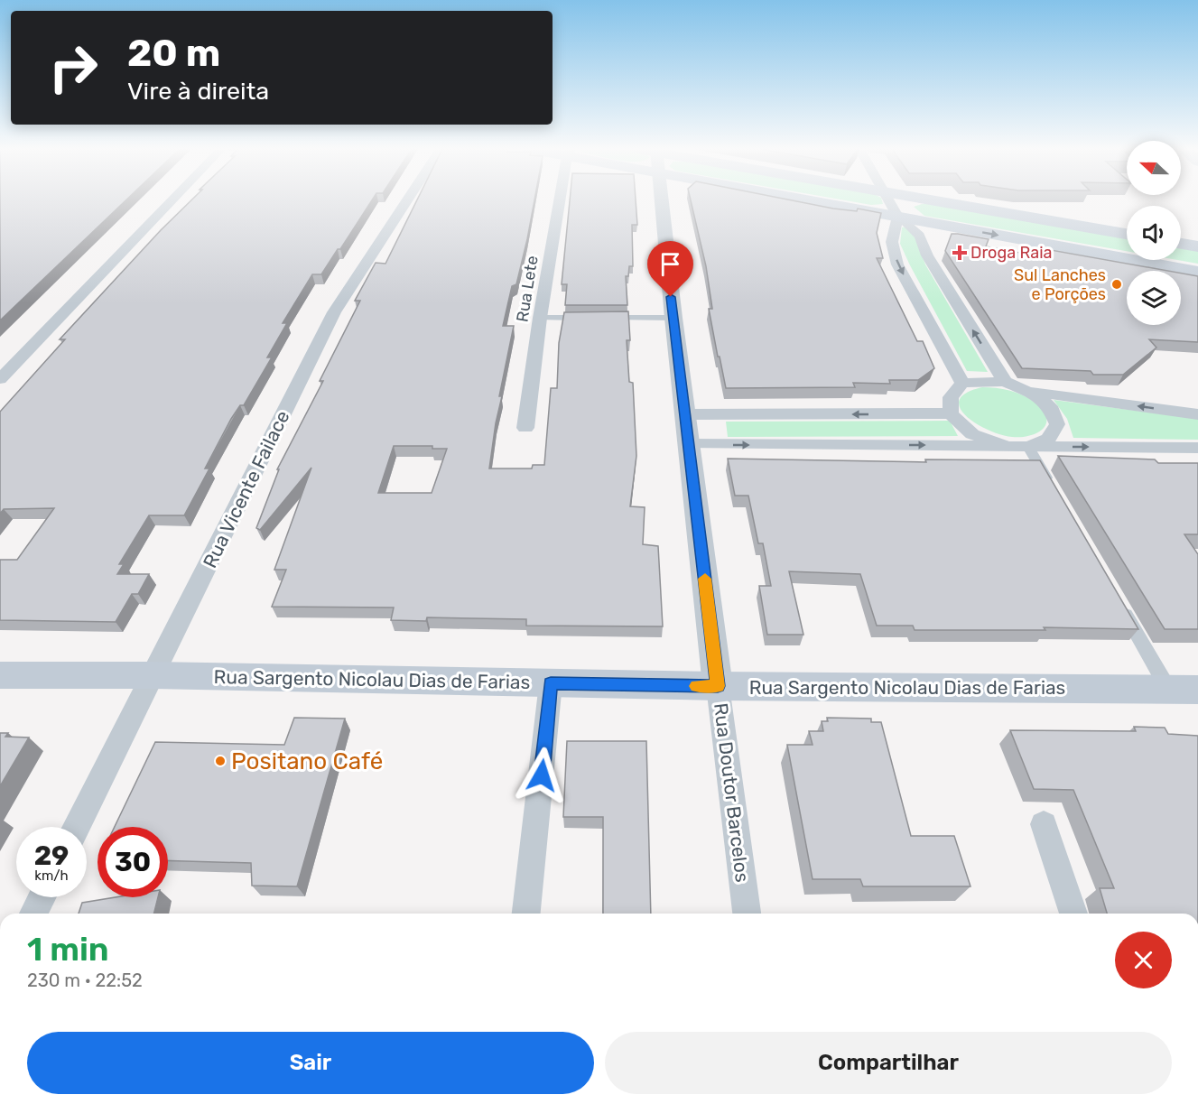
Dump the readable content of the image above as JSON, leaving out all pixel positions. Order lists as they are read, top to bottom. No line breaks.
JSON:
{"streets":{"main road":["Rua Sargento Nicolau Dias de Farias"],"street":["Rua Lete","Rua Vicente Failace","Rua Doutor Barcelos"]},"crossings":[["Rua Vicente Failace","Rua Sargento Nicolau Dias de Farias"],["Rua Sargento Nicolau Dias de Farias","Rua Doutor Barcelos"]],"places":{"health":["Droga Raia"],"other":["Sul Lanches e Porções","Positano Café"]},"north":"left","page":{"turn":["20 m","Vire à direita"],"speed":"29 km/h","limit":"30","heading":["1 min","230 m · 22:52"],"buttons":["Sair","Compartilhar"]}}
